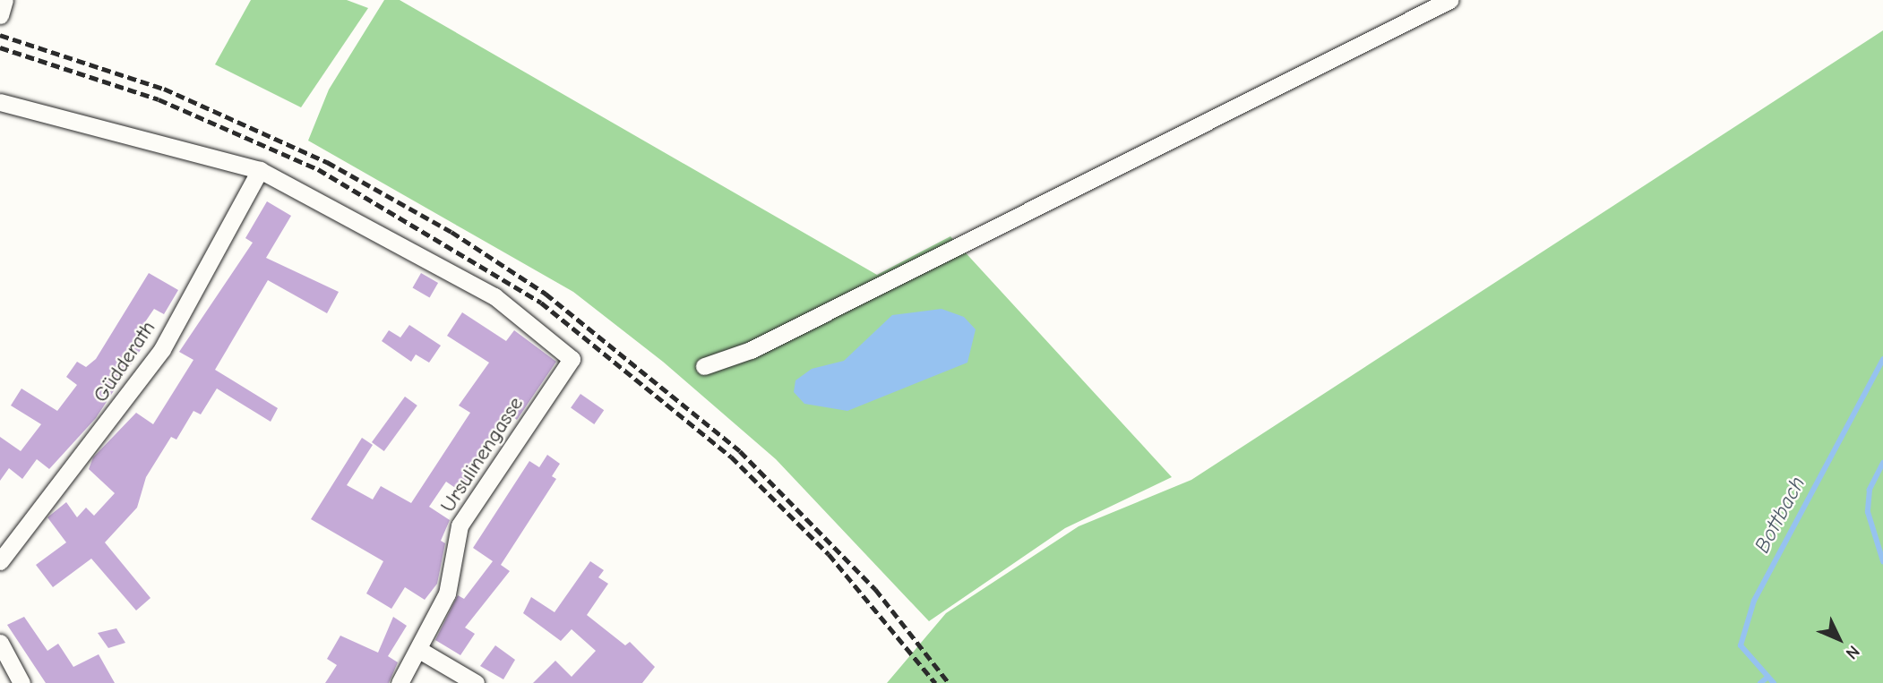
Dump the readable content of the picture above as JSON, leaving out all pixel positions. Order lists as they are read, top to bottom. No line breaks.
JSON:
{"streets":{"street":["Güdderath","Ursulinengasse"]},"crossings":[["Güdderath","Ursulinengasse"]],"water":["Bottbach"],"north":"bottom right"}
